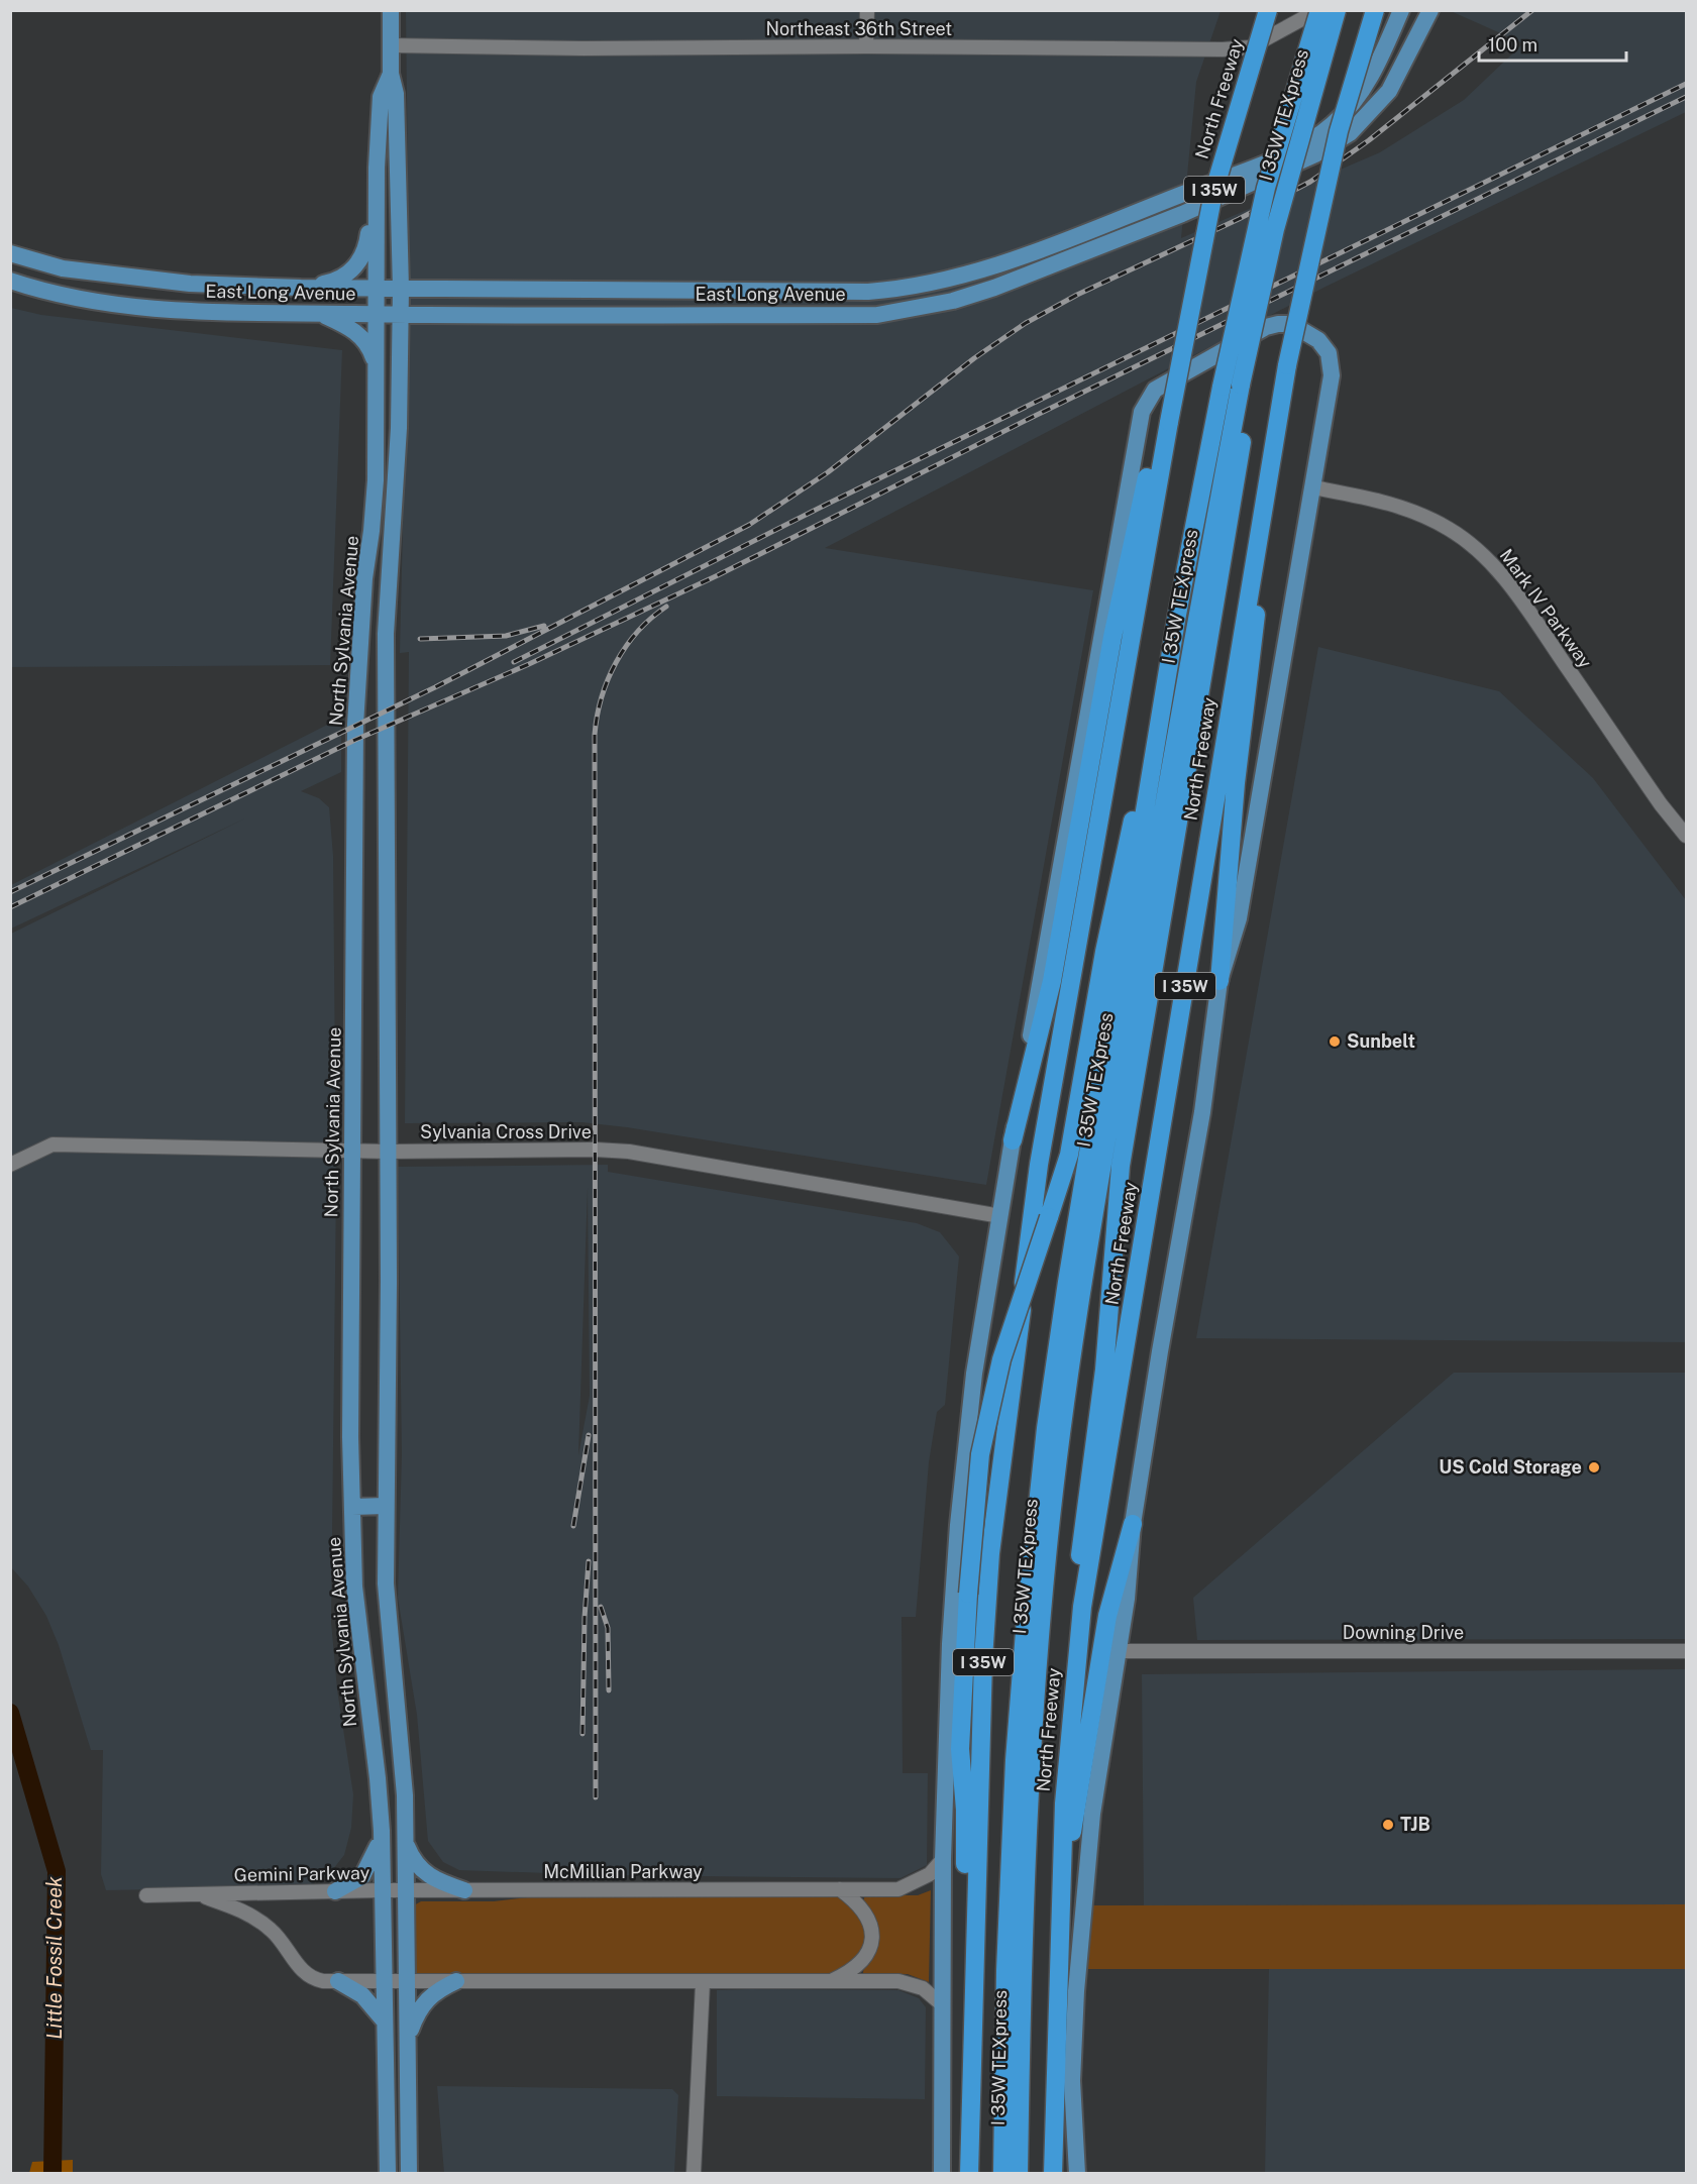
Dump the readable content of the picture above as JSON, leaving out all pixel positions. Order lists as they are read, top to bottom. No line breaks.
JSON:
{"streets":{"highway":["North Freeway","I 35W TEXpress","I 35W"],"main road":["East Long Avenue","North Sylvania Avenue"],"street":["Northeast 36th Street","Mark IV Parkway","Sylvania Cross Drive","Downing Drive","McMillian Parkway","Gemini Parkway"]},"crossings":[["Northeast 36th Street","I 35W TEXpress"],["Northeast 36th Street","North Sylvania Avenue"],["North Freeway","I 35W"],["East Long Avenue","North Sylvania Avenue"],["North Sylvania Avenue","Sylvania Cross Drive"],["North Sylvania Avenue","McMillian Parkway"],["North Sylvania Avenue","Gemini Parkway"],["McMillian Parkway","Gemini Parkway"]],"water":["Little Fossil Creek"],"places":["Sunbelt","US Cold Storage","TJB"],"scale_bar":"100 m"}
